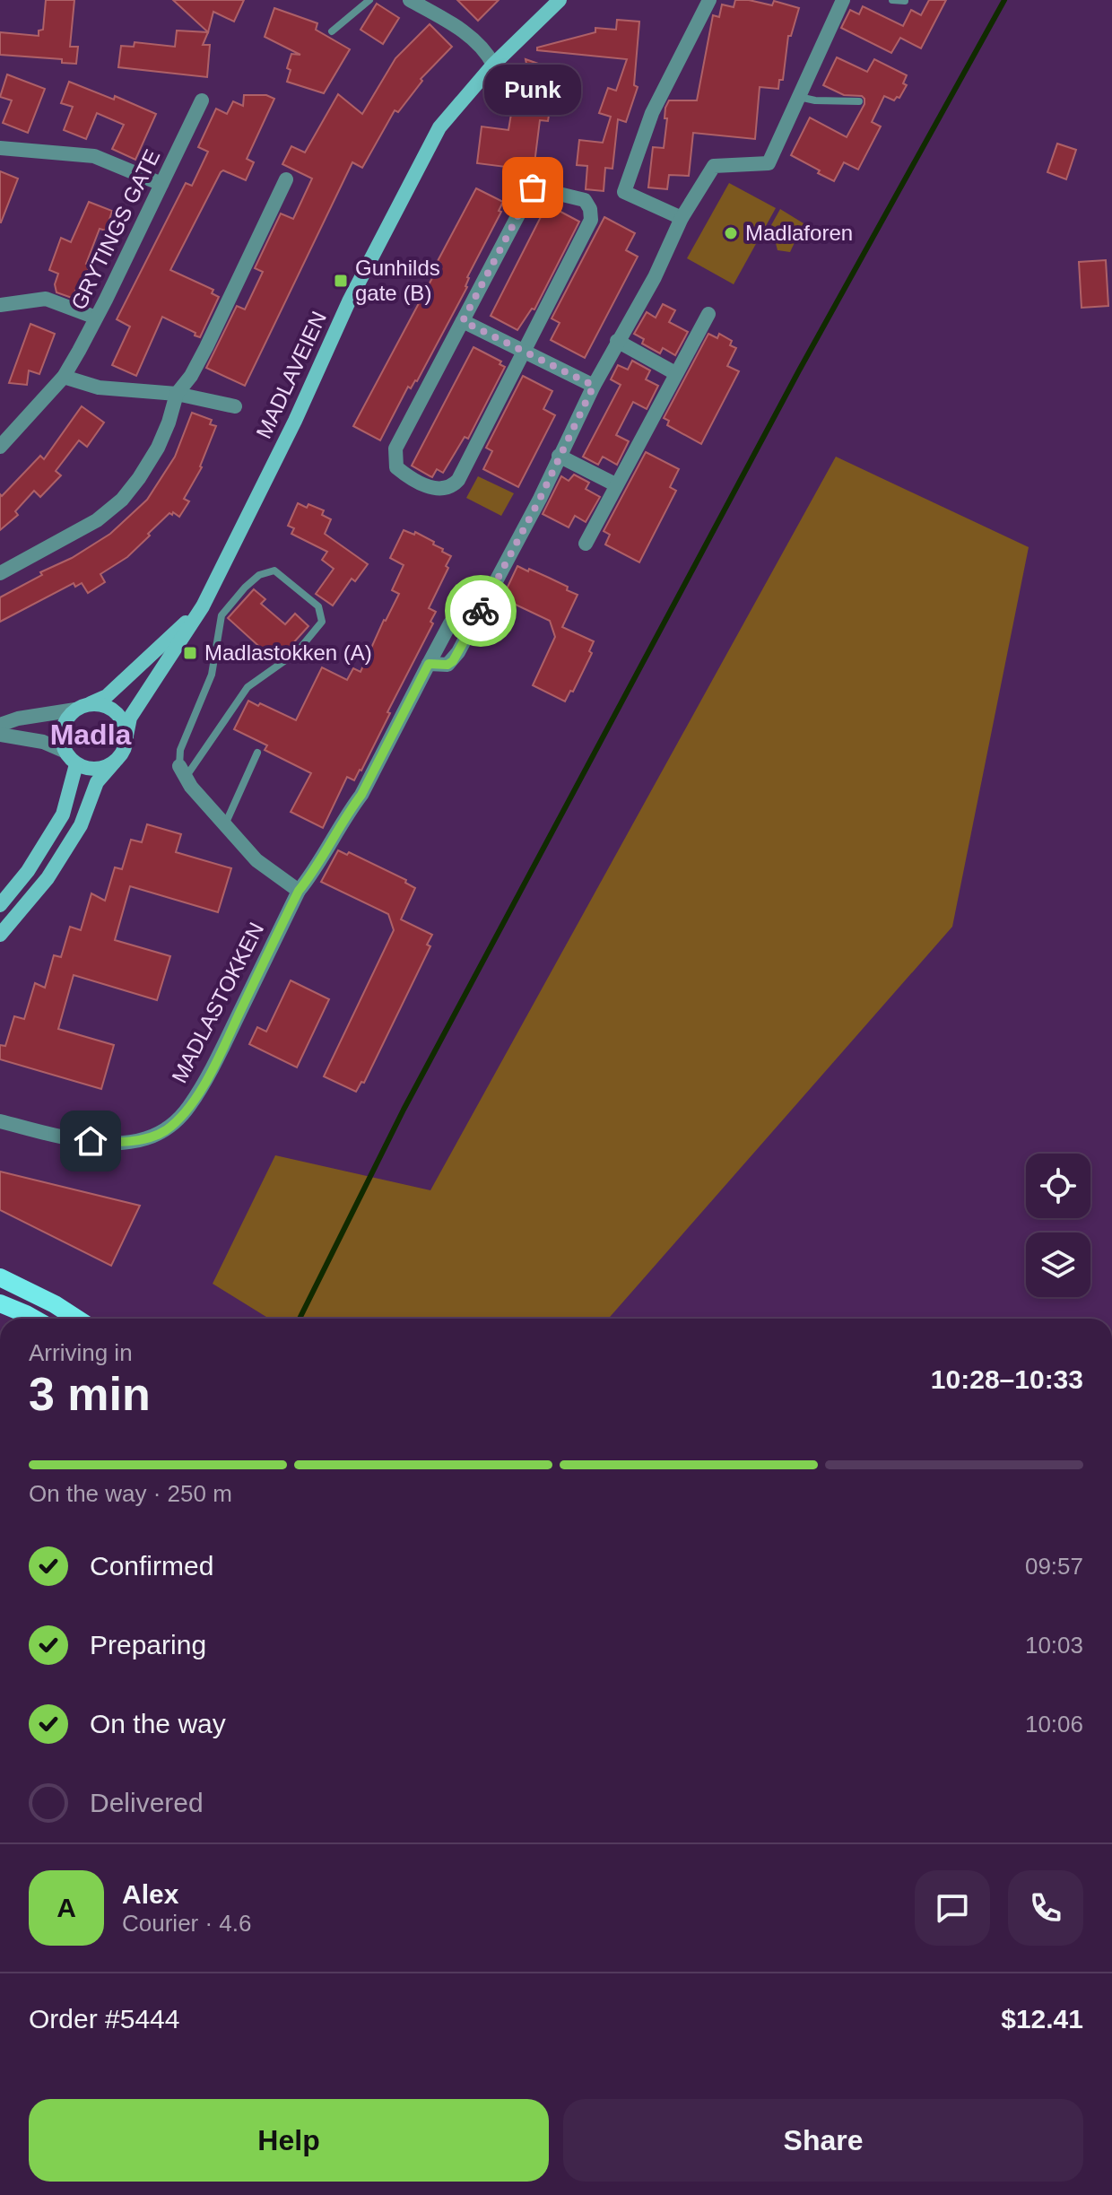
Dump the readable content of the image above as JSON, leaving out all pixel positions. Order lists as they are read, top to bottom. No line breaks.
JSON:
{"streets":{"main road":["MADLAVEIEN"],"street":["GRYTINGS GATE","MADLASTOKKEN"]},"districts":["Madla"],"places":{"other":["Punk","Madlaforen"],"transit":["Gunhilds gate (B)","Madlastokken (A)"]},"page":{"bubble":"Punk","heading":["3 min","Arriving in","10:28–10:33"],"panel":["Alex","Courier · 4.6","Order #5444","$12.41"],"bar":"On the way · 250 m","list":[["Confirmed","09:57"],["Preparing","10:03"],["On the way","10:06"],"Delivered"],"round":"A","buttons":["Help","Share"]}}
